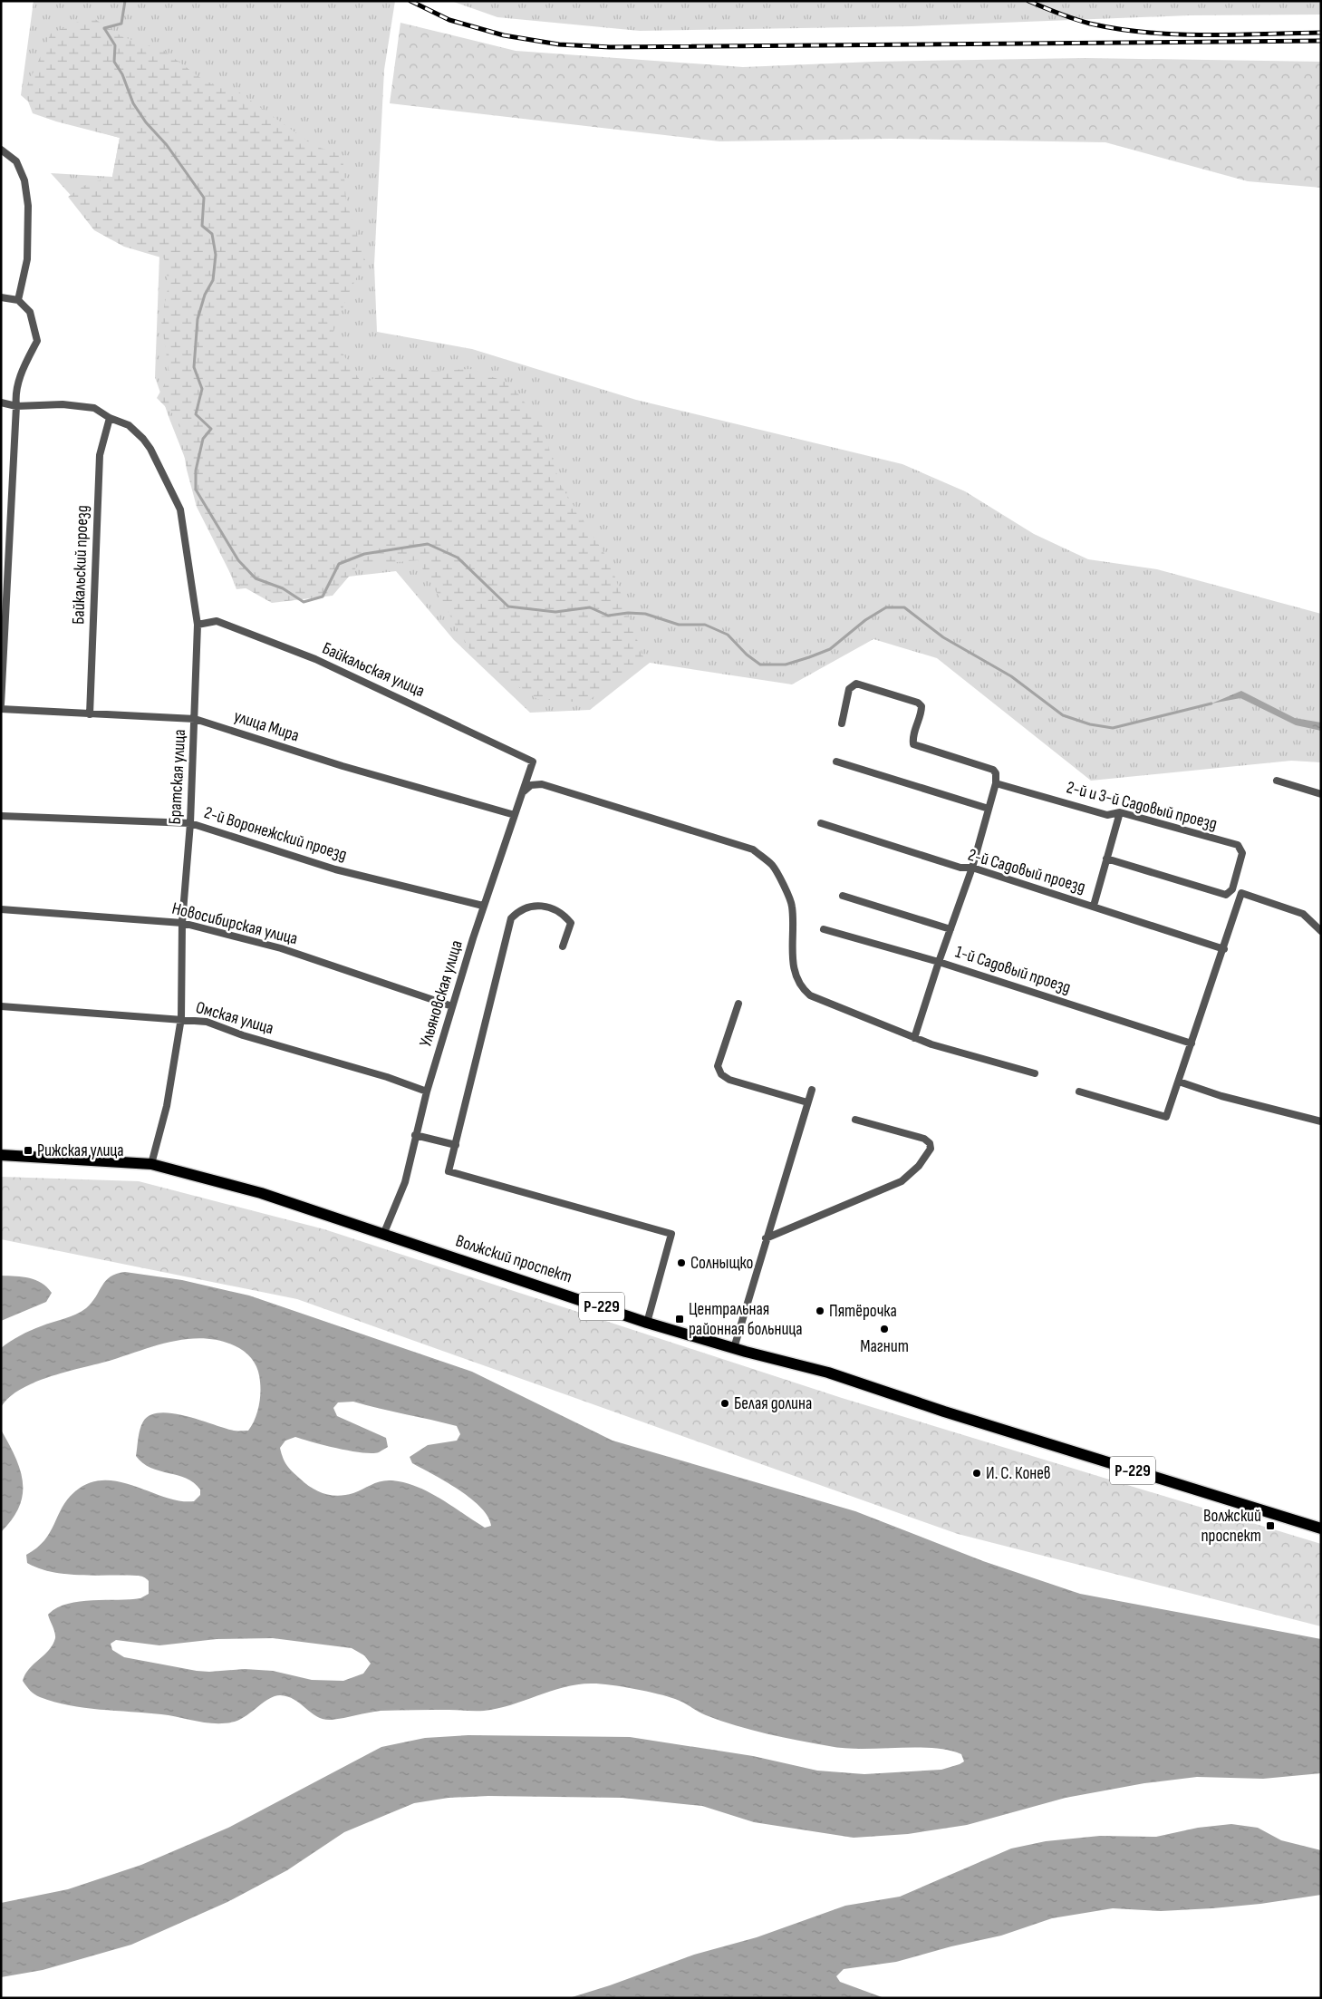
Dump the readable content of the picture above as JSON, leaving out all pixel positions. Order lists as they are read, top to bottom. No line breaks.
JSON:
{"streets":{"main road":["Волжский проспект","Р-229"],"street":["Байкальский проезд","Байкальская улица","улица Мира","Братская улица","2-й и 3-й Садовый проезд","2-й Воронежский проезд","2-й Садовый проезд","Новосибирская улица","1-й Садовый проезд","Ульяновская улица","Омская улица"]},"crossings":[["Байкальский проезд","улица Мира"],["Байкальский проезд","Братская улица"],["Байкальская улица","Братская улица"],["Байкальская улица","Ульяновская улица"],["улица Мира","Братская улица"],["улица Мира","Ульяновская улица"],["Братская улица","2-й Воронежский проезд"],["Братская улица","Новосибирская улица"],["Братская улица","Омская улица"],["Братская улица","Волжский проспект"],["2-й Воронежский проезд","Ульяновская улица"],["Новосибирская улица","Ульяновская улица"],["Ульяновская улица","Омская улица"],["Ульяновская улица","Волжский проспект"]],"places":{"transit":["Рижская улица","Центральная районная больница","Волжский проспект"],"other":["Солныщко","Пятёрочка","Магнит","Белая долина","И. С. Конев"]}}
